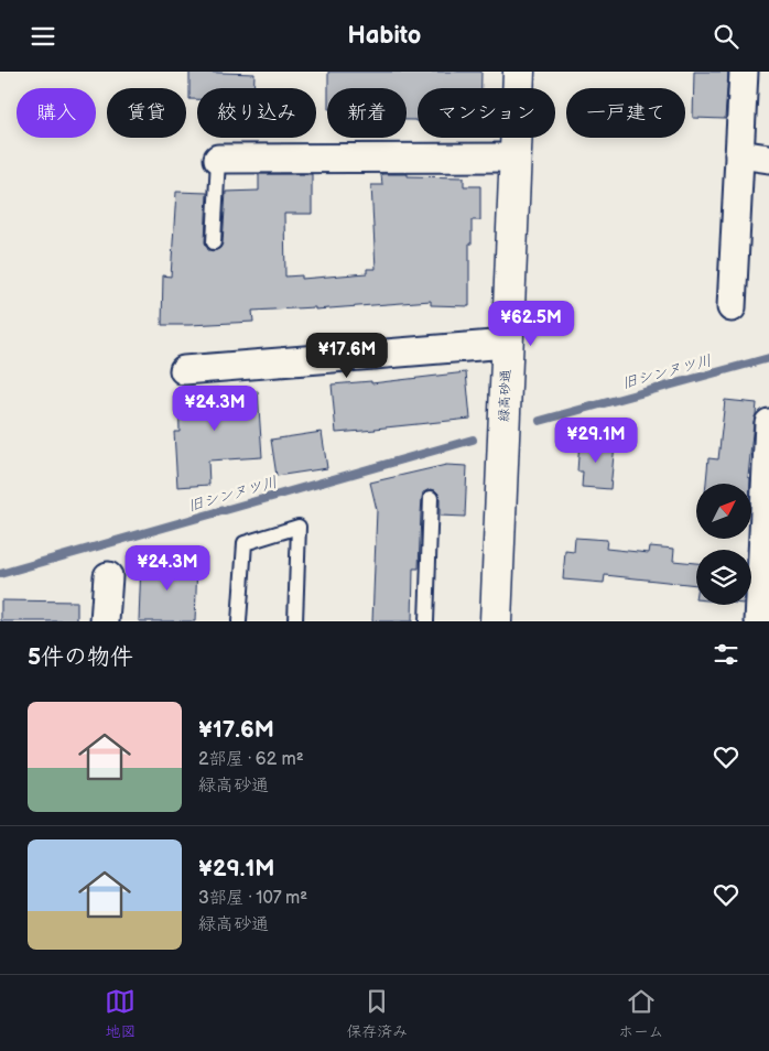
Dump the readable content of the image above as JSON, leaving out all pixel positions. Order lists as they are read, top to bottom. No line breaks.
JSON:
{"streets":{"street":["緑高砂通"]},"water":["旧シンヌツ川"],"north":"top right","page":{"header":"Habito","chip":["購入","賃貸","絞り込み","新着","マンション","一戸建て"],"price":["¥62.5M","¥17.6M","¥24.3M","¥29.1M","¥24.3M"],"heading":"5件の物件","list":[{"name":"¥17.6M","note":"2部屋 · 62 m² · 緑高砂通"},{"name":"¥29.1M","note":"3部屋 · 107 m² · 緑高砂通"}],"tabs":["地図","保存済み","ホーム"]}}
